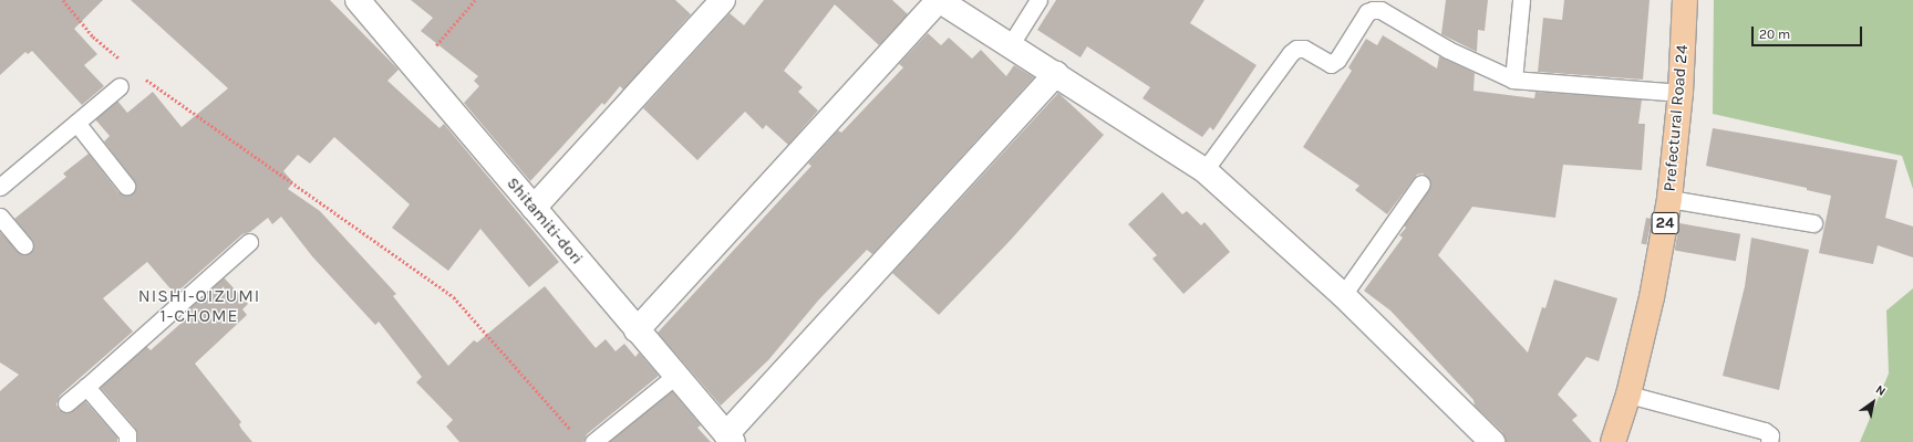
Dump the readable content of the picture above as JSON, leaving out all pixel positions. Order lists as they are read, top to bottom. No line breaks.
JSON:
{"streets":{"main road":["Prefectural Road 24","24"],"street":["Shitamiti-dori"]},"districts":["NISHI-OIZUMI 1-CHOME"],"scale_bar":"20 m","north":"top right"}
